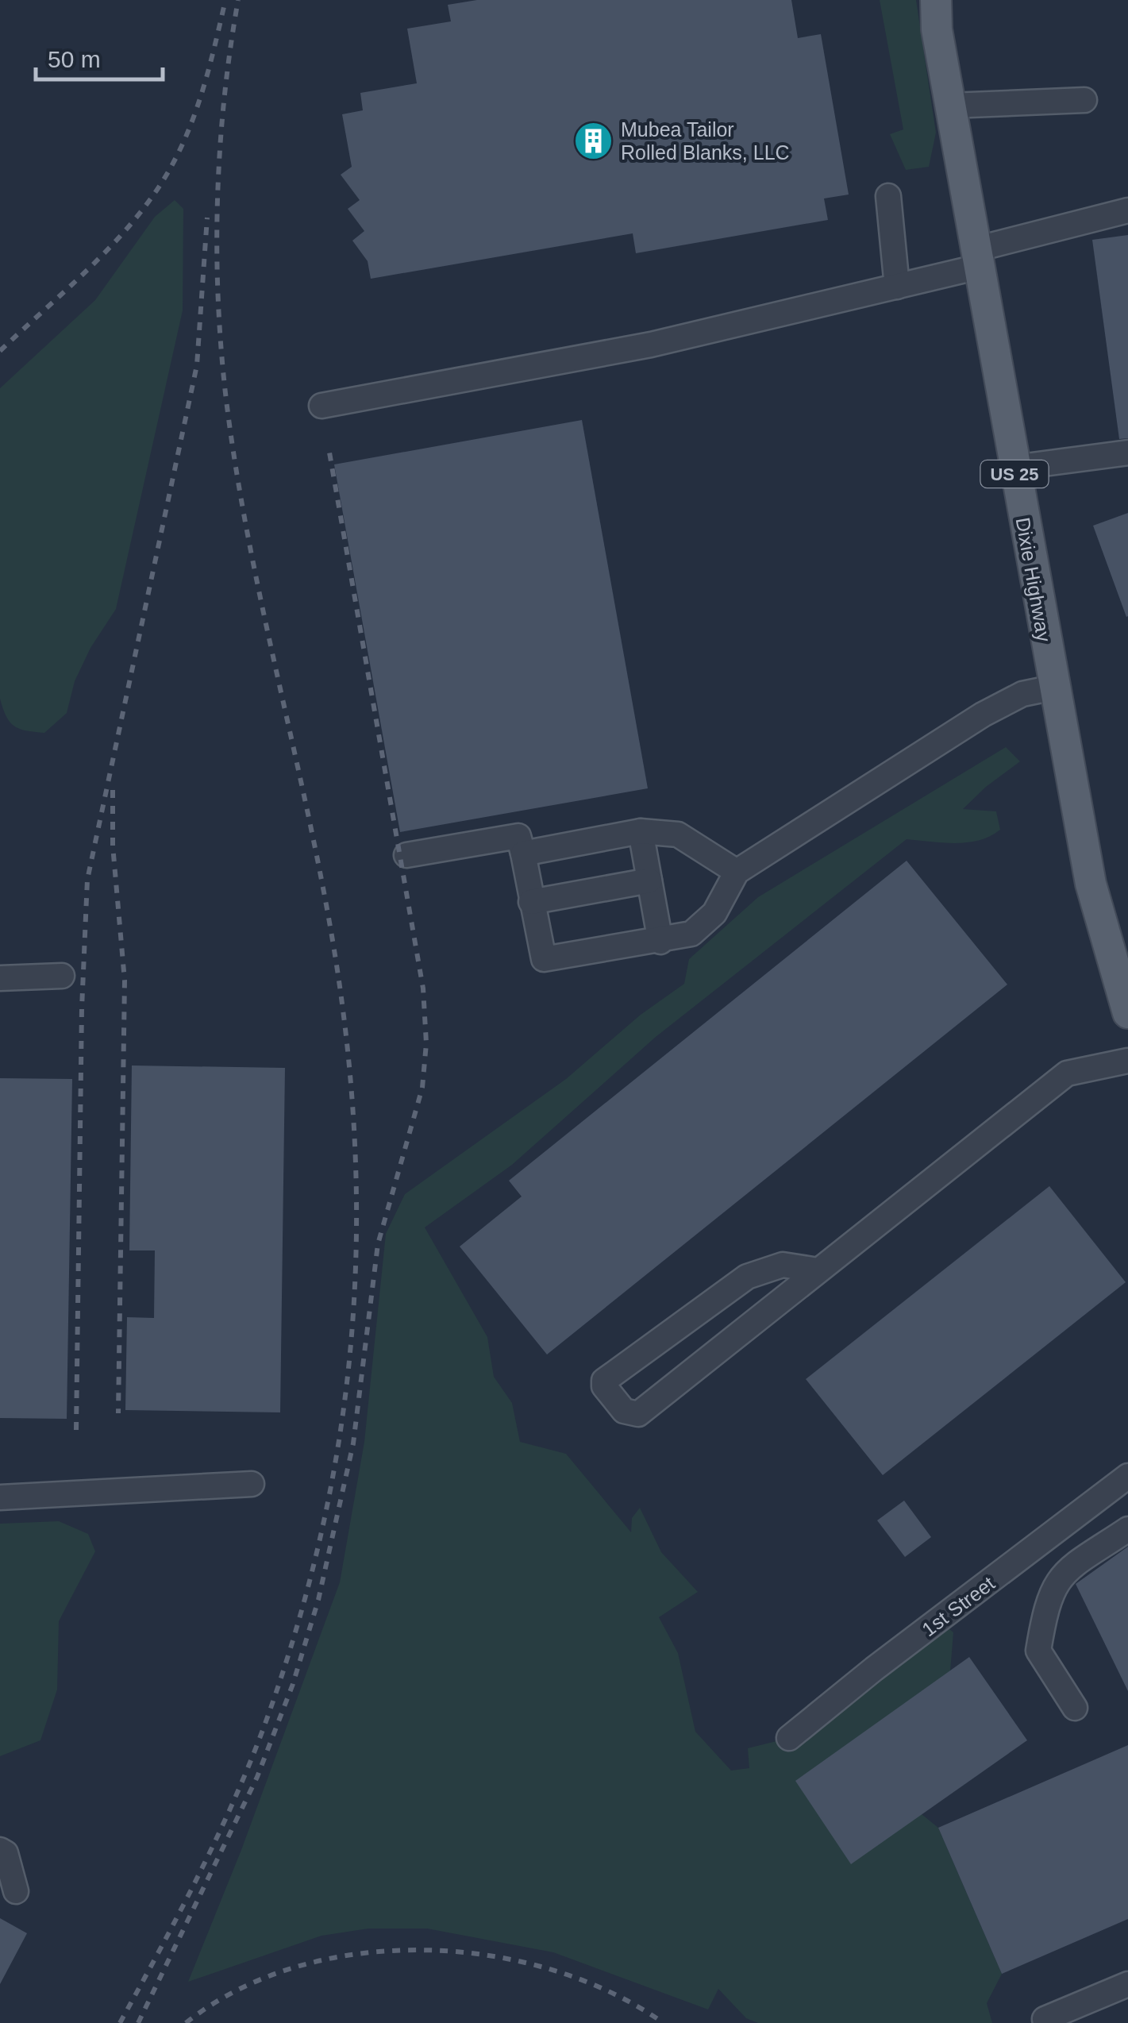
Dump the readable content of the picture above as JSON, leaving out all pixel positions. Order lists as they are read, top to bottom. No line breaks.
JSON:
{"streets":{"main road":["US 25","Dixie Highway"],"street":["1st Street"]},"places":{"building":["Mubea Tailor Rolled Blanks, LLC"]},"scale_bar":"50 m"}
